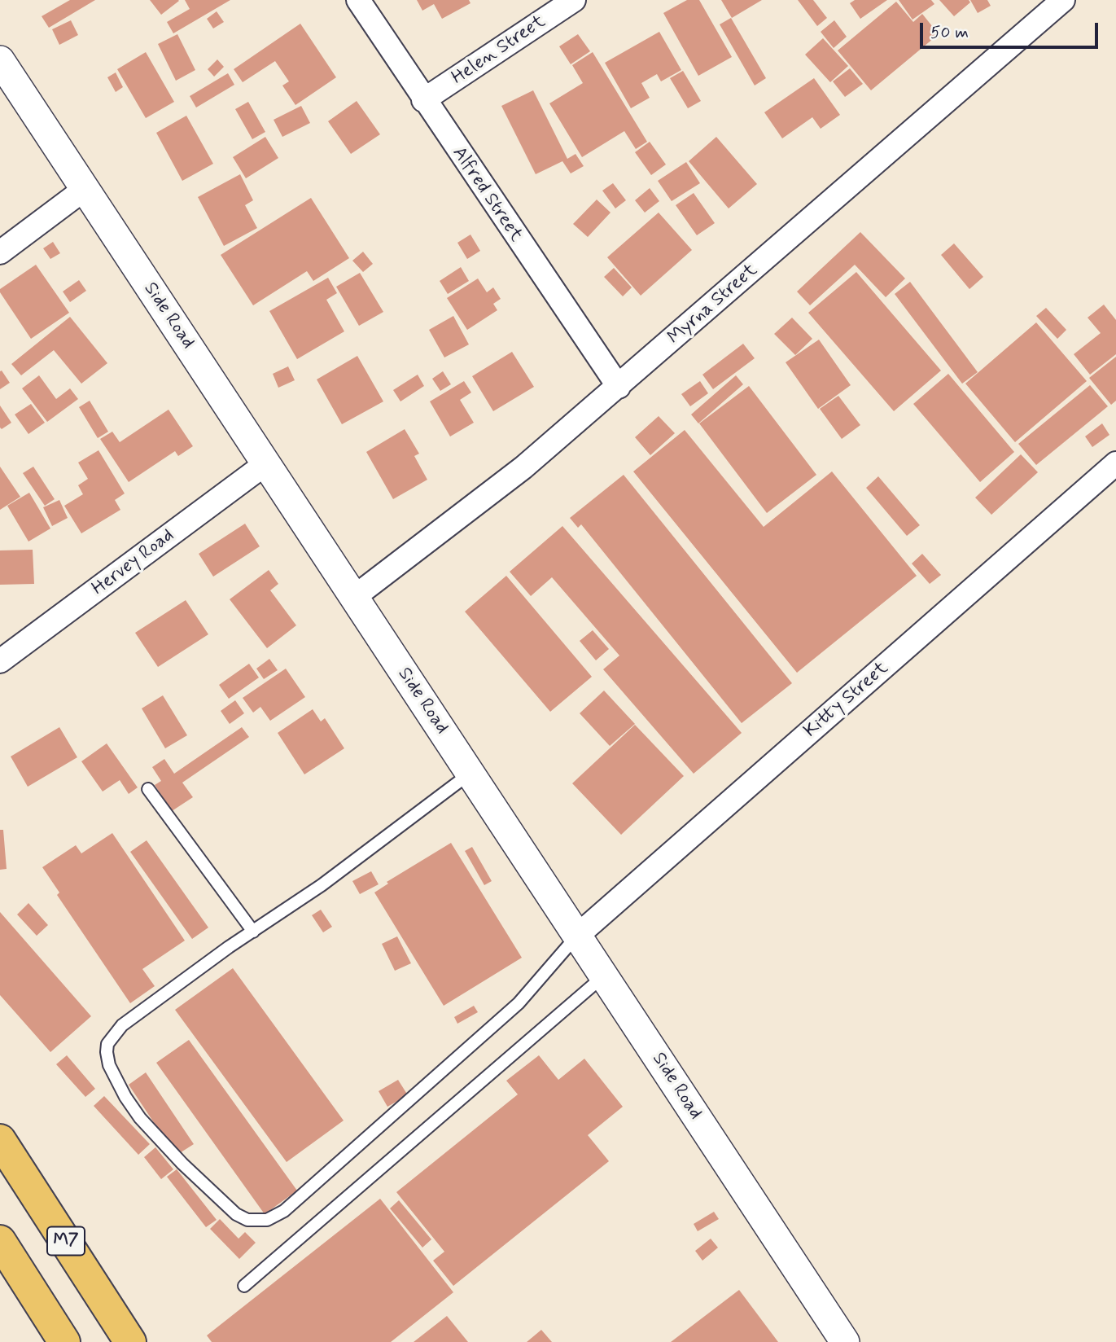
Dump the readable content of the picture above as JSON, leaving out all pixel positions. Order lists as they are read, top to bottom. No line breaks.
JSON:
{"streets":{"main road":["M7"],"street":["Helen Street","Alfred Street","Myrna Street","Side Road","Hervey Road","Kitty Street"]},"crossings":[["Helen Street","Alfred Street"],["Alfred Street","Myrna Street"],["Myrna Street","Side Road"],["Side Road","Hervey Road"],["Side Road","Kitty Street"]],"scale_bar":"50 m"}
